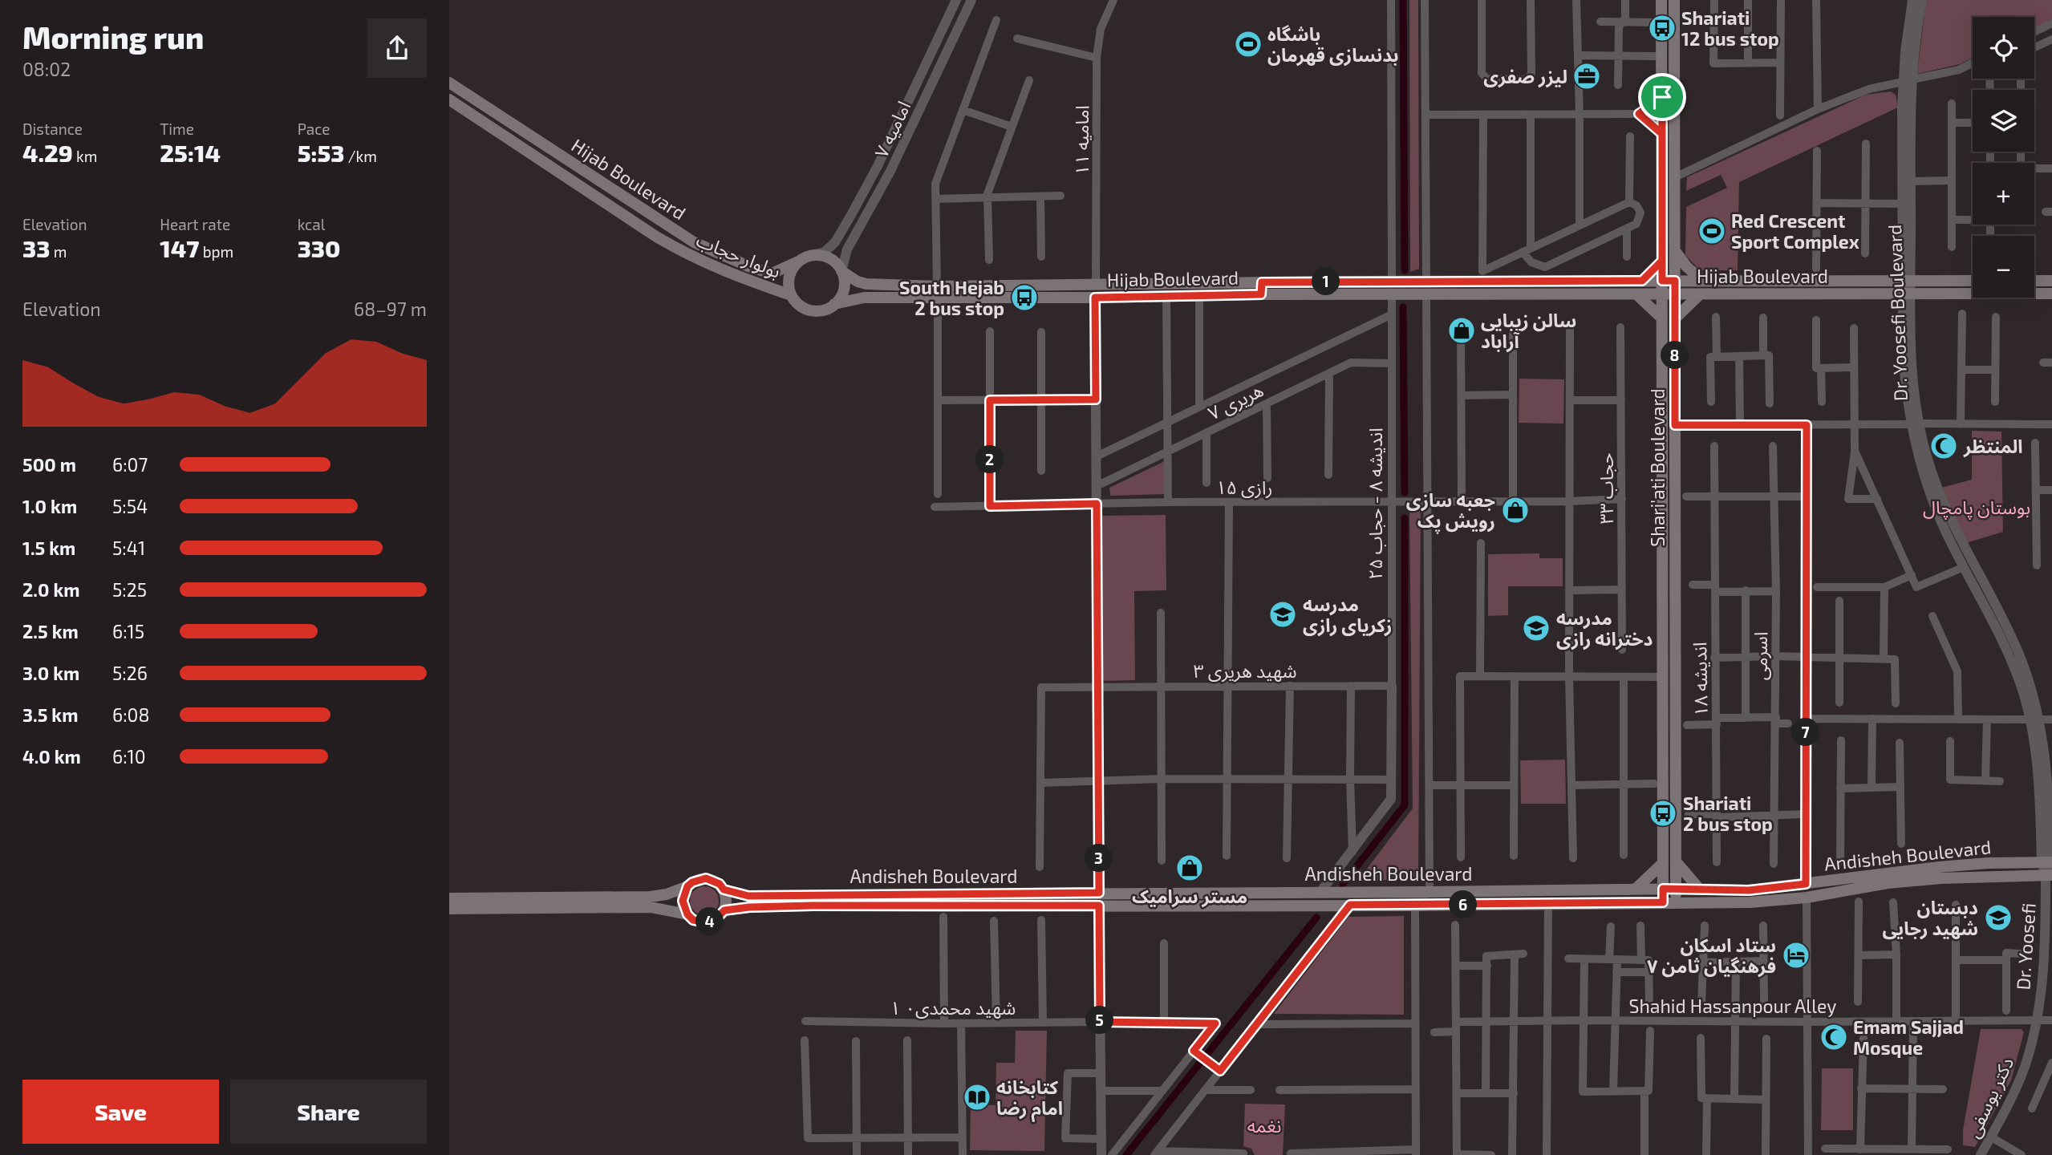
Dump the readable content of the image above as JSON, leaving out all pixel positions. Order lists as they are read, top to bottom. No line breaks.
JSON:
{"streets":{"main road":["Hijab Boulevard","بولوار حجاب","Shari'ati Boulevard","Andisheh Boulevard"],"street":["امامیه ۷","امامیه ۱۱","Dr. Yoosefi Boulevard","هریری ۷","رازی ۱۵","حجاب ۳۳","اندیشه ۸ - حجاب ۲۵","اسرمی","شهید هریری ۳","اندیشه ۱۸","Dr. Yoosefi","Shahid Hassanpour Alley","شهید محمدی۰ ۱","دکتر یوسفی"]},"crossings":[["امامیه ۷","Hijab Boulevard"],["امامیه ۷","بولوار حجاب"],["امامیه ۱۱","Hijab Boulevard"],["Hijab Boulevard","بولوار حجاب"],["Hijab Boulevard","Dr. Yoosefi Boulevard"],["Hijab Boulevard","Shari'ati Boulevard"],["Hijab Boulevard","اندیشه ۸ - حجاب ۲۵"],["Dr. Yoosefi Boulevard","Andisheh Boulevard"],["Dr. Yoosefi Boulevard","Dr. Yoosefi"],["هریری ۷","اندیشه ۸ - حجاب ۲۵"],["Shari'ati Boulevard","Andisheh Boulevard"],["رازی ۱۵","حجاب ۳۳"],["رازی ۱۵","اندیشه ۸ - حجاب ۲۵"],["اندیشه ۸ - حجاب ۲۵","شهید هریری ۳"],["اندیشه ۸ - حجاب ۲۵","Andisheh Boulevard"],["Andisheh Boulevard","Dr. Yoosefi"],["Dr. Yoosefi","Shahid Hassanpour Alley"],["Dr. Yoosefi","دکتر یوسفی"],["Shahid Hassanpour Alley","دکتر یوسفی"]],"parks":["بوستان پامچال","نغمه"],"places":{"bus stop":["Shariati 12 bus stop","South Hejab 2 bus stop","Shariati 2 bus stop"],"sports":["باشگاه بدنسازی قهرمان","Red Crescent Sport Complex"],"office":["لیزر صفری"],"shop":["سالن زیبایی آراباد","جعبه سازی رویش پک","مستر سرامیک"],"mosque":["المنتظر","Emam Sajjad Mosque"],"school or university":["مدرسه زکریای رازی","مدرسه دخترانه رازی","دبستان شهید رجایی"],"hotel":["ستاد اسکان فرهنگیان ثامن ۷"],"library":["کتابخانه امام رضا"]},"page":{"heading":["Morning run","08:02"],"map_buttons":["+","−"],"stats":[["Distance","4.29 km"],["Time","25:14"],["Pace","5:53 /km"],["Elevation","33 m"],["Heart rate","147 bpm"],["kcal","330"]],"pins":["1","8","2","7","3","6","4","5"],"chart":["Elevation","68–97 m"],"list":[{"name":"500 m","note":"6:07"},{"name":"1.0 km","note":"5:54"},{"name":"1.5 km","note":"5:41"},{"name":"2.0 km","note":"5:25"},{"name":"2.5 km","note":"6:15"},{"name":"3.0 km","note":"5:26"},{"name":"3.5 km","note":"6:08"},{"name":"4.0 km","note":"6:10"}],"buttons":["Save","Share"]}}
